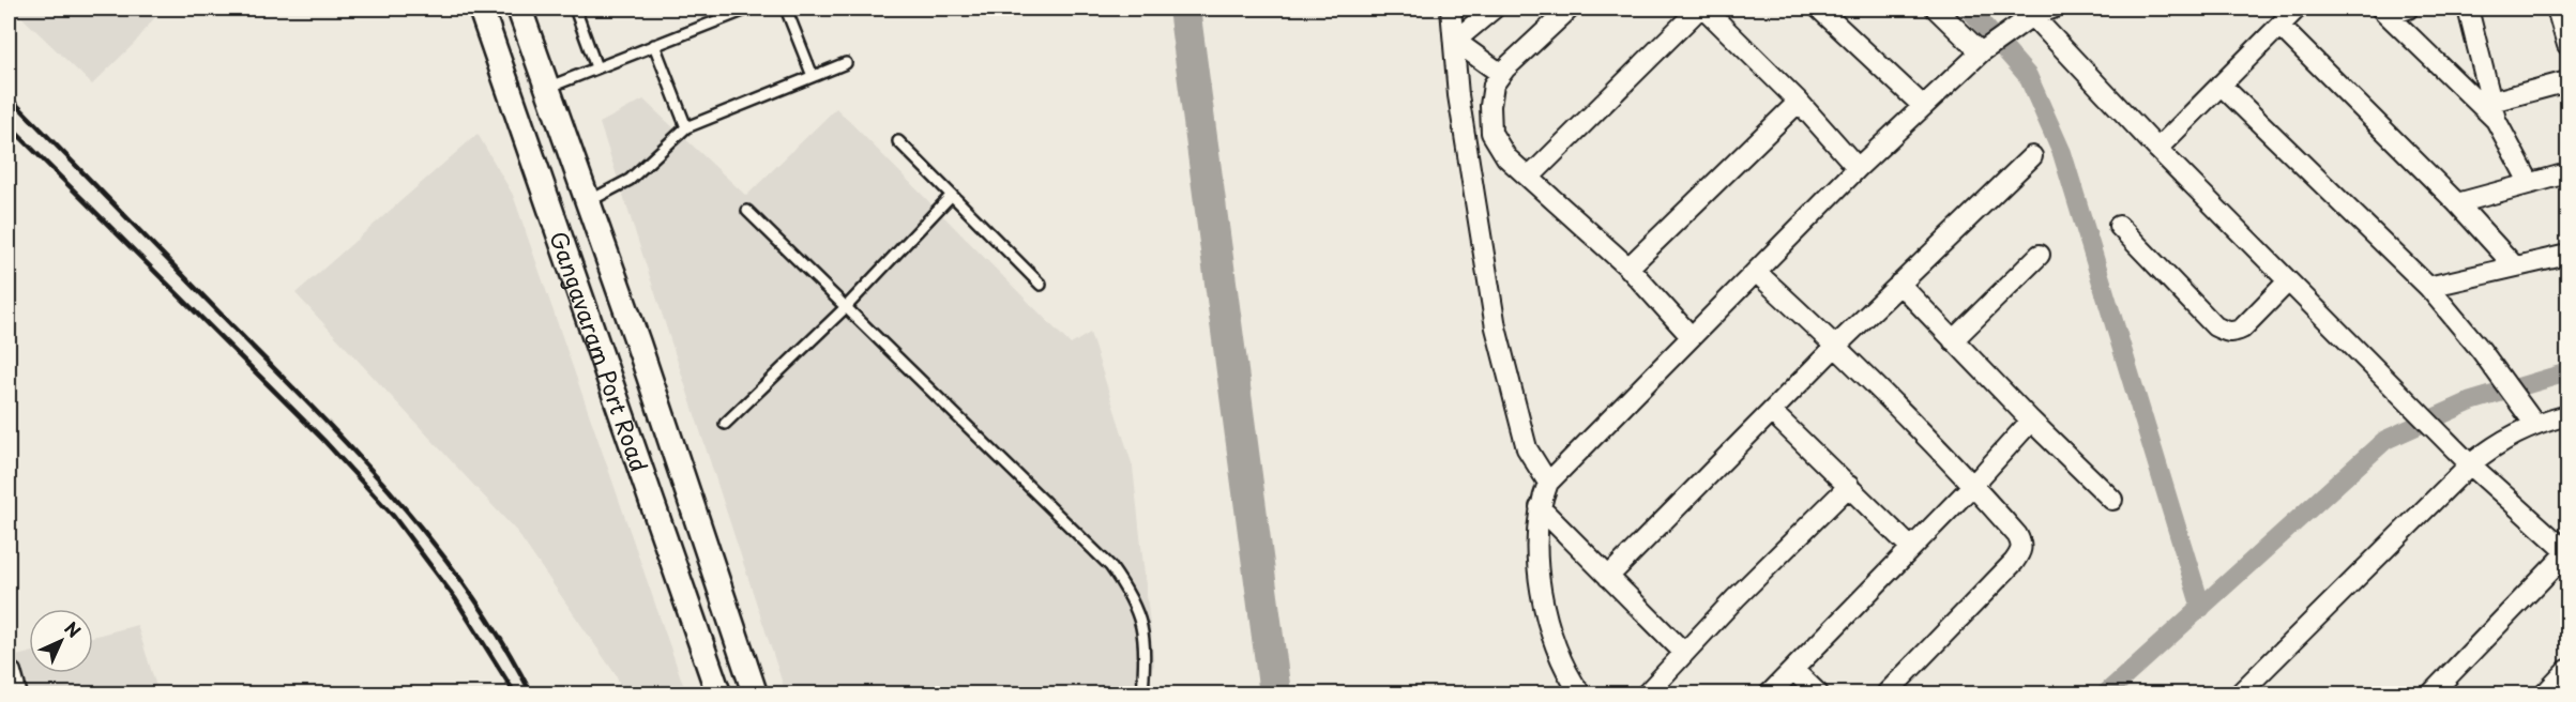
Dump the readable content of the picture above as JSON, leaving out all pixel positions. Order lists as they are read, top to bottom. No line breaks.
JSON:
{"streets":{"street":["Gangavaram Port Road"]},"north":"top right"}
